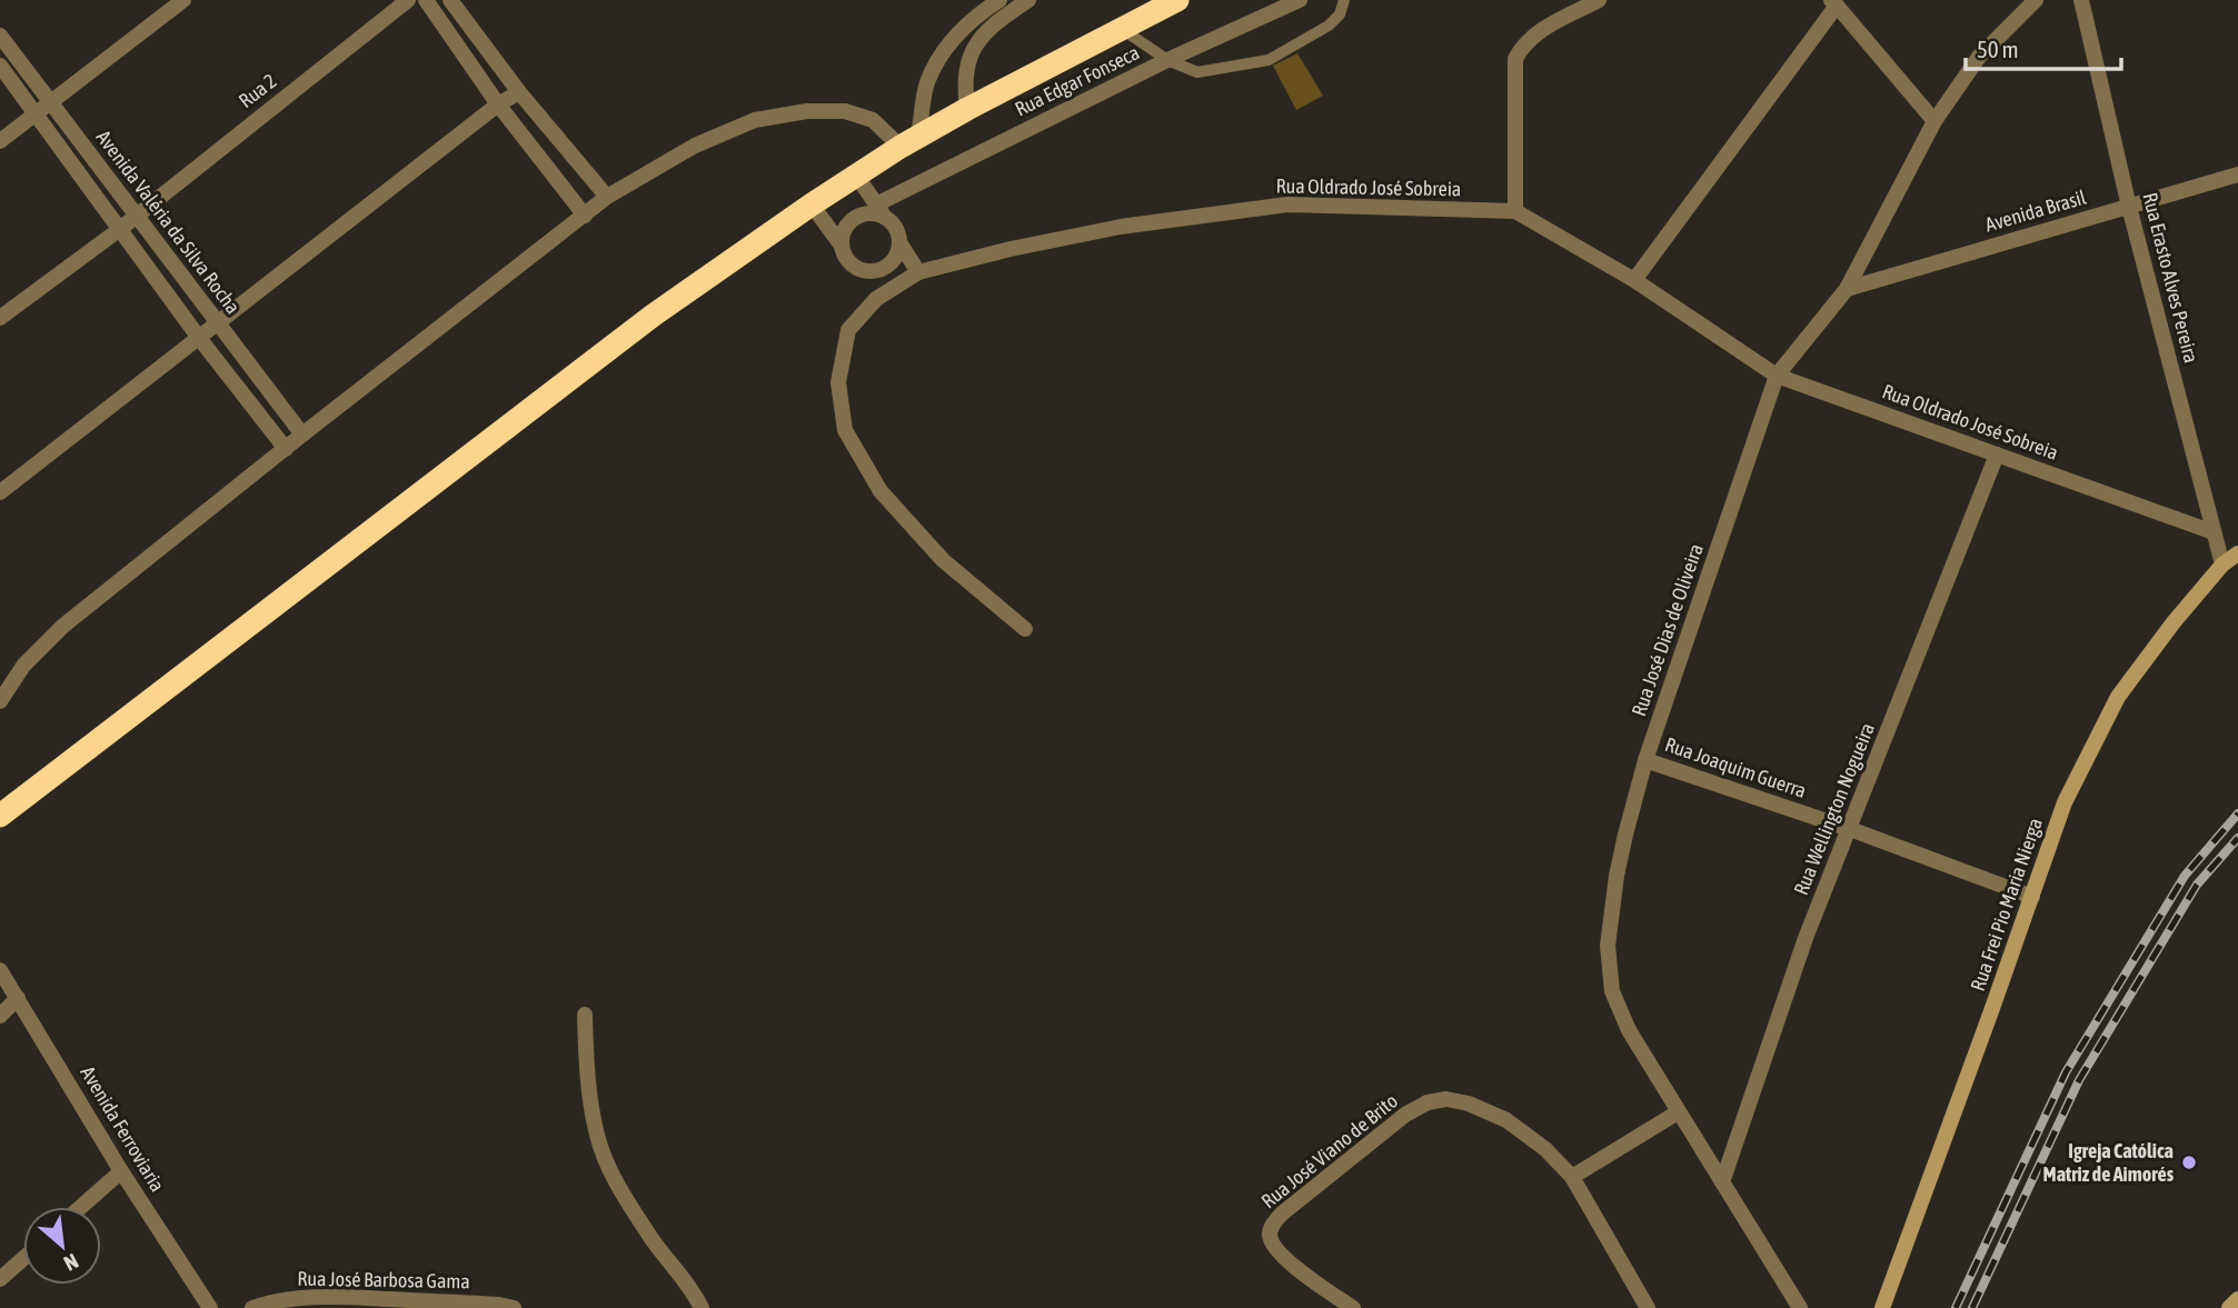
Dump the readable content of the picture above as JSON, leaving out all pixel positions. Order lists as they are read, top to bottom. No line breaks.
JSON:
{"streets":{"street":["Rua Edgar Fonseca","Rua 2","Rua Oldrado José Sobreia","Avenida Brasil","Avenida Valéria da Silva Rocha","Rua Erasto Alves Pereira","Rua José Dias de Oliveira","Rua Joaquim Guerra","Rua Wellington Nogueira","Rua Frei Pio Maria Nierga","Avenida Ferroviaria","Rua José Viano de Brito","Rua José Barbosa Gama"]},"crossings":[["Rua 2","Avenida Valéria da Silva Rocha"],["Rua Oldrado José Sobreia","Rua Erasto Alves Pereira"],["Rua Oldrado José Sobreia","Rua José Dias de Oliveira"],["Rua Oldrado José Sobreia","Rua Wellington Nogueira"],["Avenida Brasil","Rua Erasto Alves Pereira"],["Avenida Brasil","Rua José Dias de Oliveira"],["Rua Erasto Alves Pereira","Rua Frei Pio Maria Nierga"],["Rua José Dias de Oliveira","Rua Joaquim Guerra"],["Rua José Dias de Oliveira","Rua Wellington Nogueira"],["Rua Joaquim Guerra","Rua Wellington Nogueira"],["Rua Joaquim Guerra","Rua Frei Pio Maria Nierga"]],"places":["Igreja Católica Matriz de Aimorés"],"scale_bar":"50 m","north":"bottom right"}
